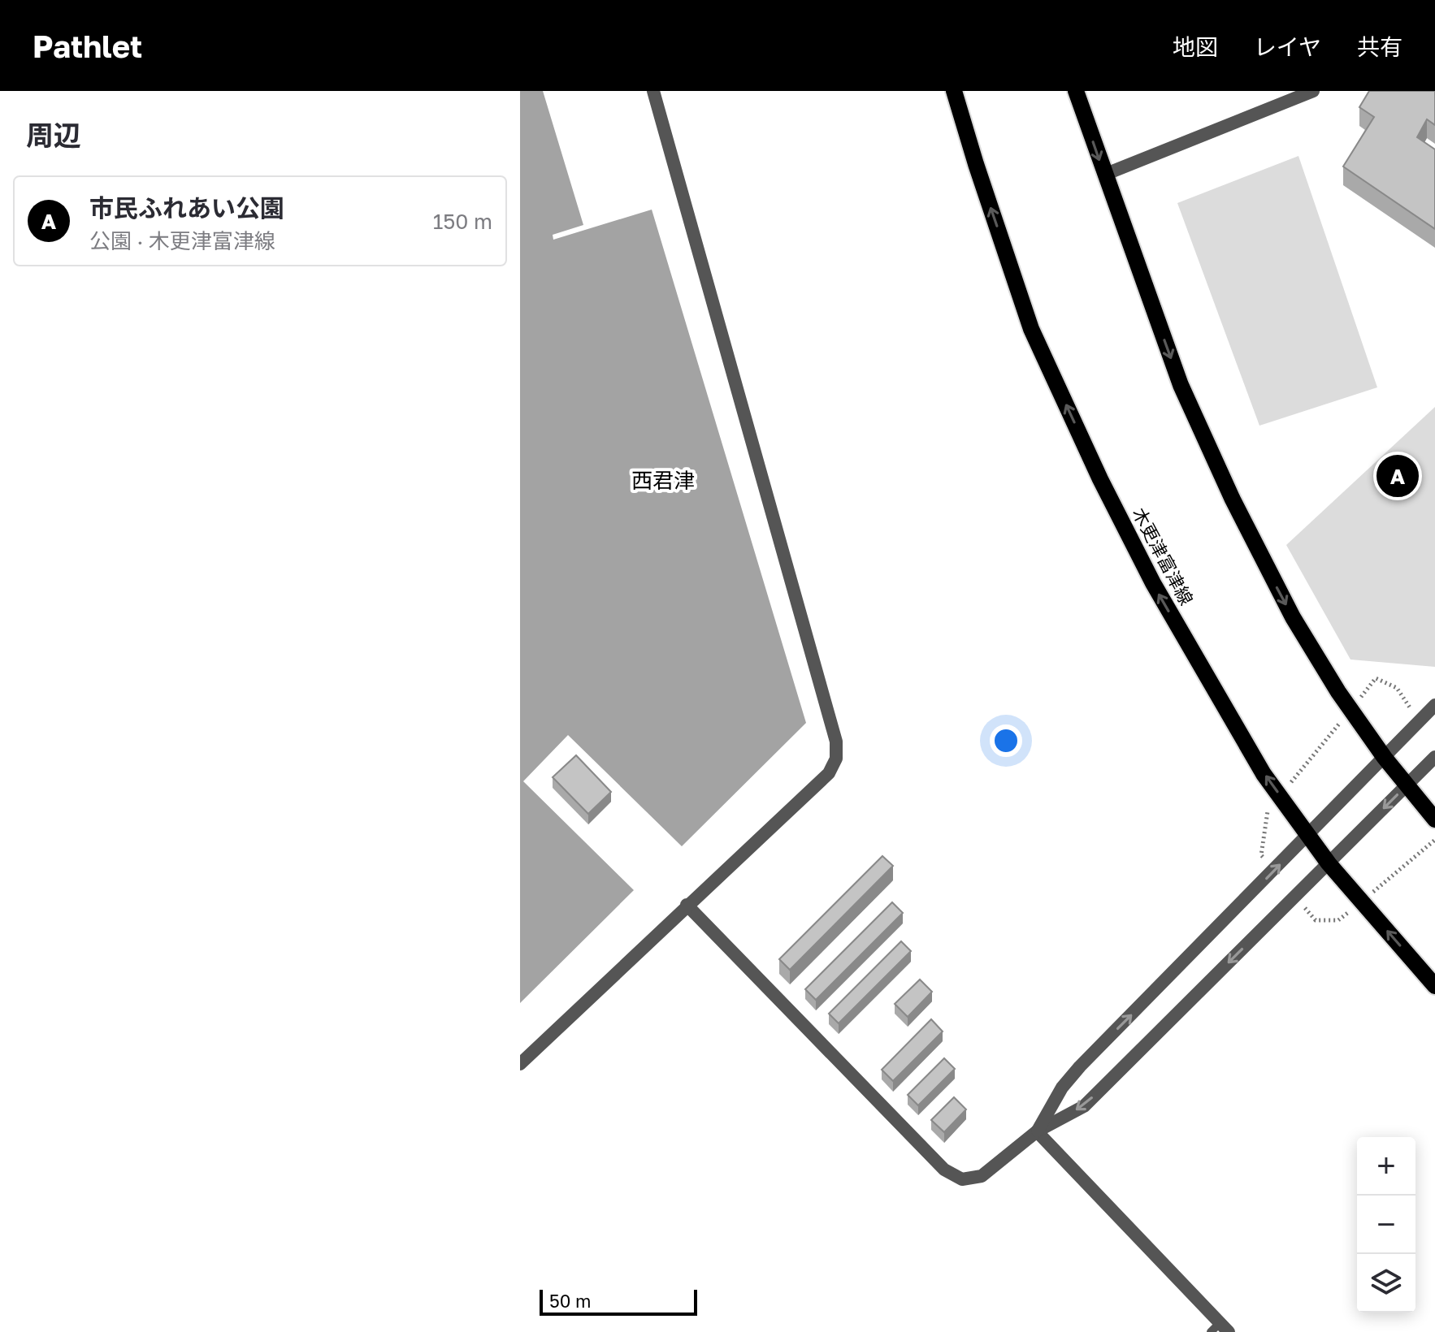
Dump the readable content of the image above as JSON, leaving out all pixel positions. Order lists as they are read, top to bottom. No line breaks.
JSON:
{"streets":{"main road":["木更津富津線"]},"districts":["西君津"],"scale_bar":"50 m","page":{"header":"Pathlet","nav":["地図","レイヤ","共有"],"heading":"周辺","list":[{"mark":"A","name":"市民ふれあい公園","note":"公園 · 木更津富津線","value":"150 m"}],"pins":"A","map_buttons":["+","−"],"scale":"50 m"}}
